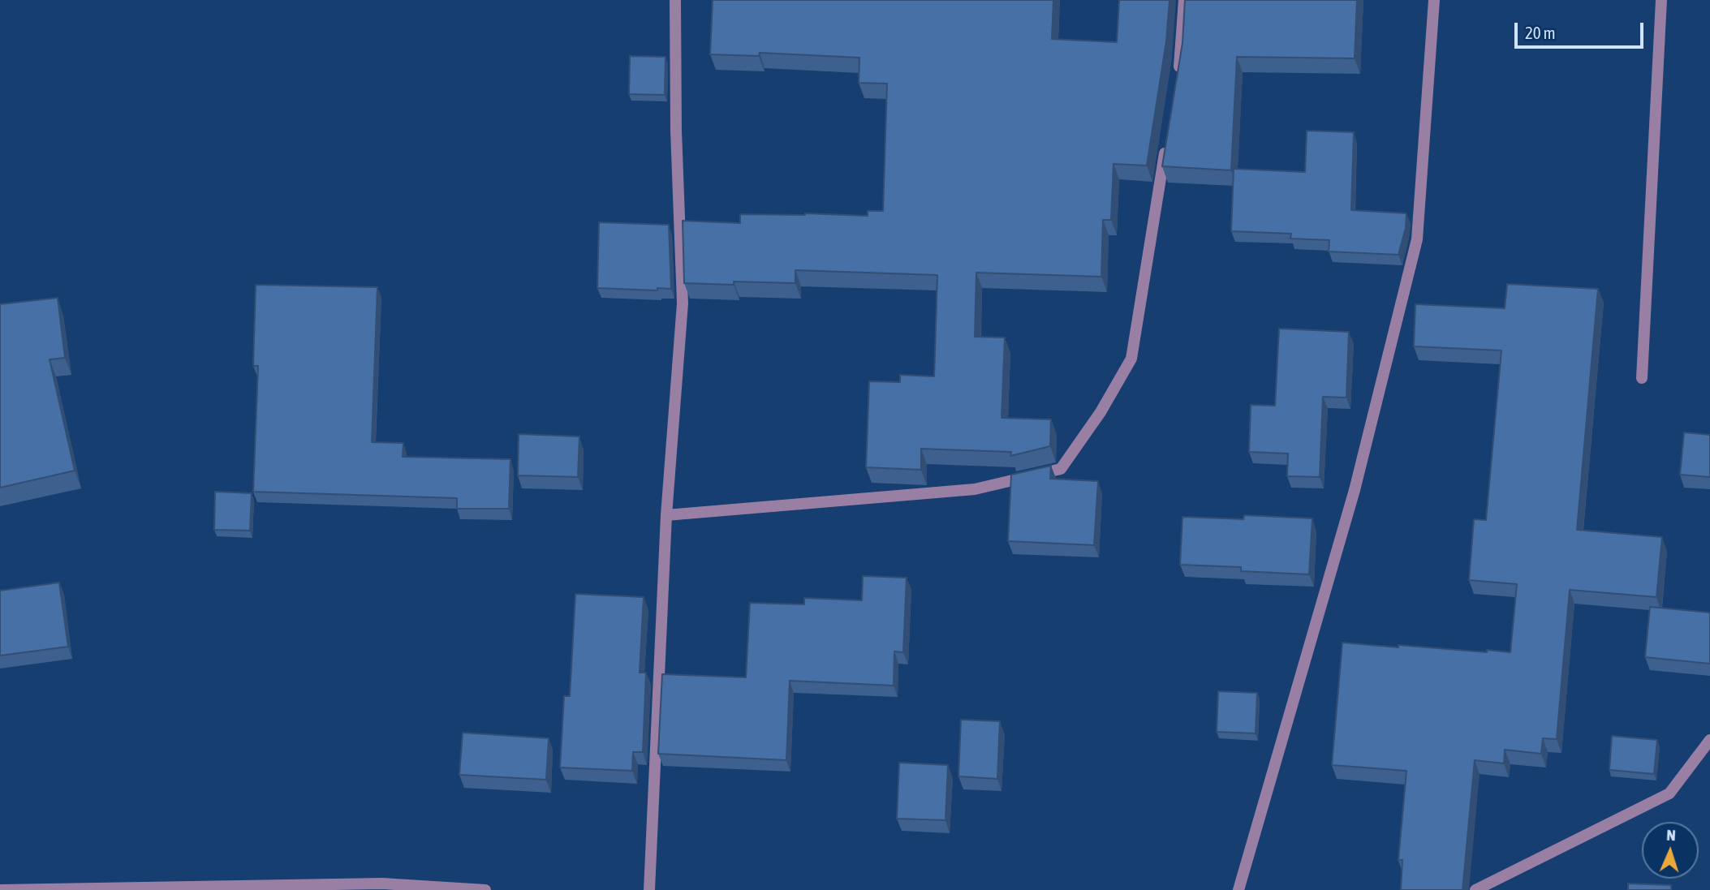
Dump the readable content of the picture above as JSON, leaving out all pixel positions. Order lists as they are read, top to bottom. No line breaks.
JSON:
{"scale_bar":"20 m","north":"top"}
